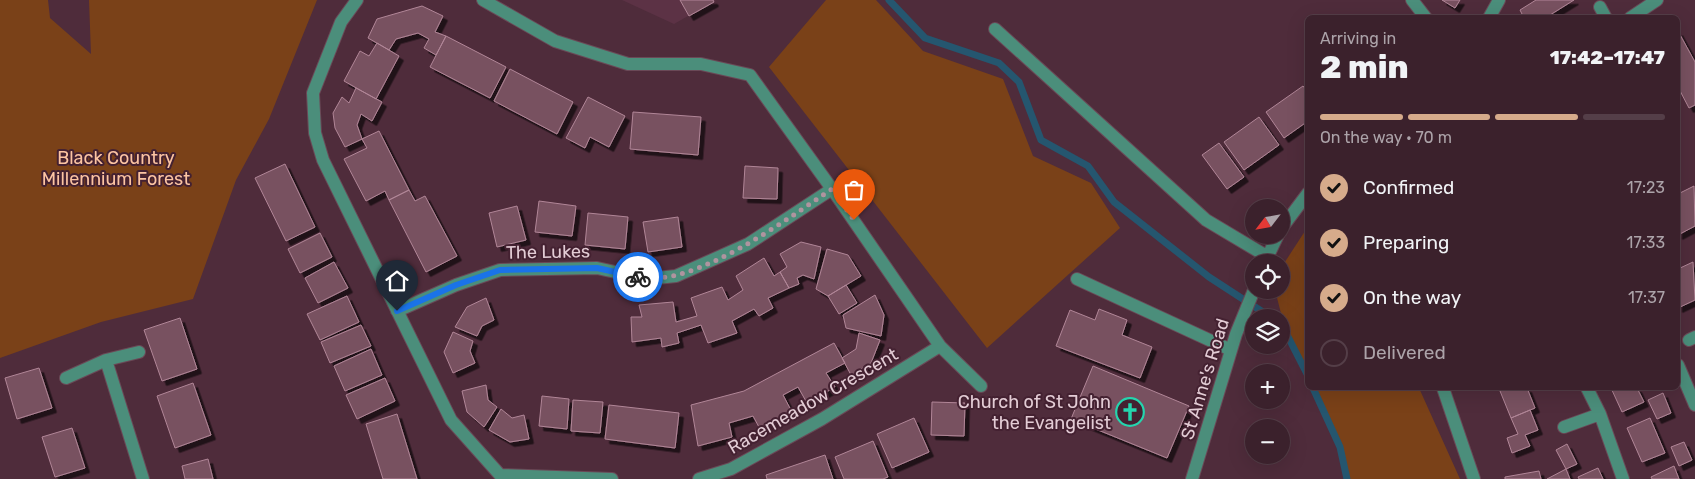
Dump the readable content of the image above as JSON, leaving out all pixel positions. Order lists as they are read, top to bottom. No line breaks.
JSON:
{"streets":{"street":["The Lukes","St Anne's Road","Racemeadow Crescent"]},"parks":["Black Country Millennium Forest"],"places":{"church":["Church of St John the Evangelist"]},"north":"bottom left","page":{"heading":["2 min","Arriving in","17:42–17:47"],"bar":"On the way · 70 m","list":[["Confirmed","17:23"],["Preparing","17:33"],["On the way","17:37"],"Delivered"],"map_buttons":["+","−"]}}
